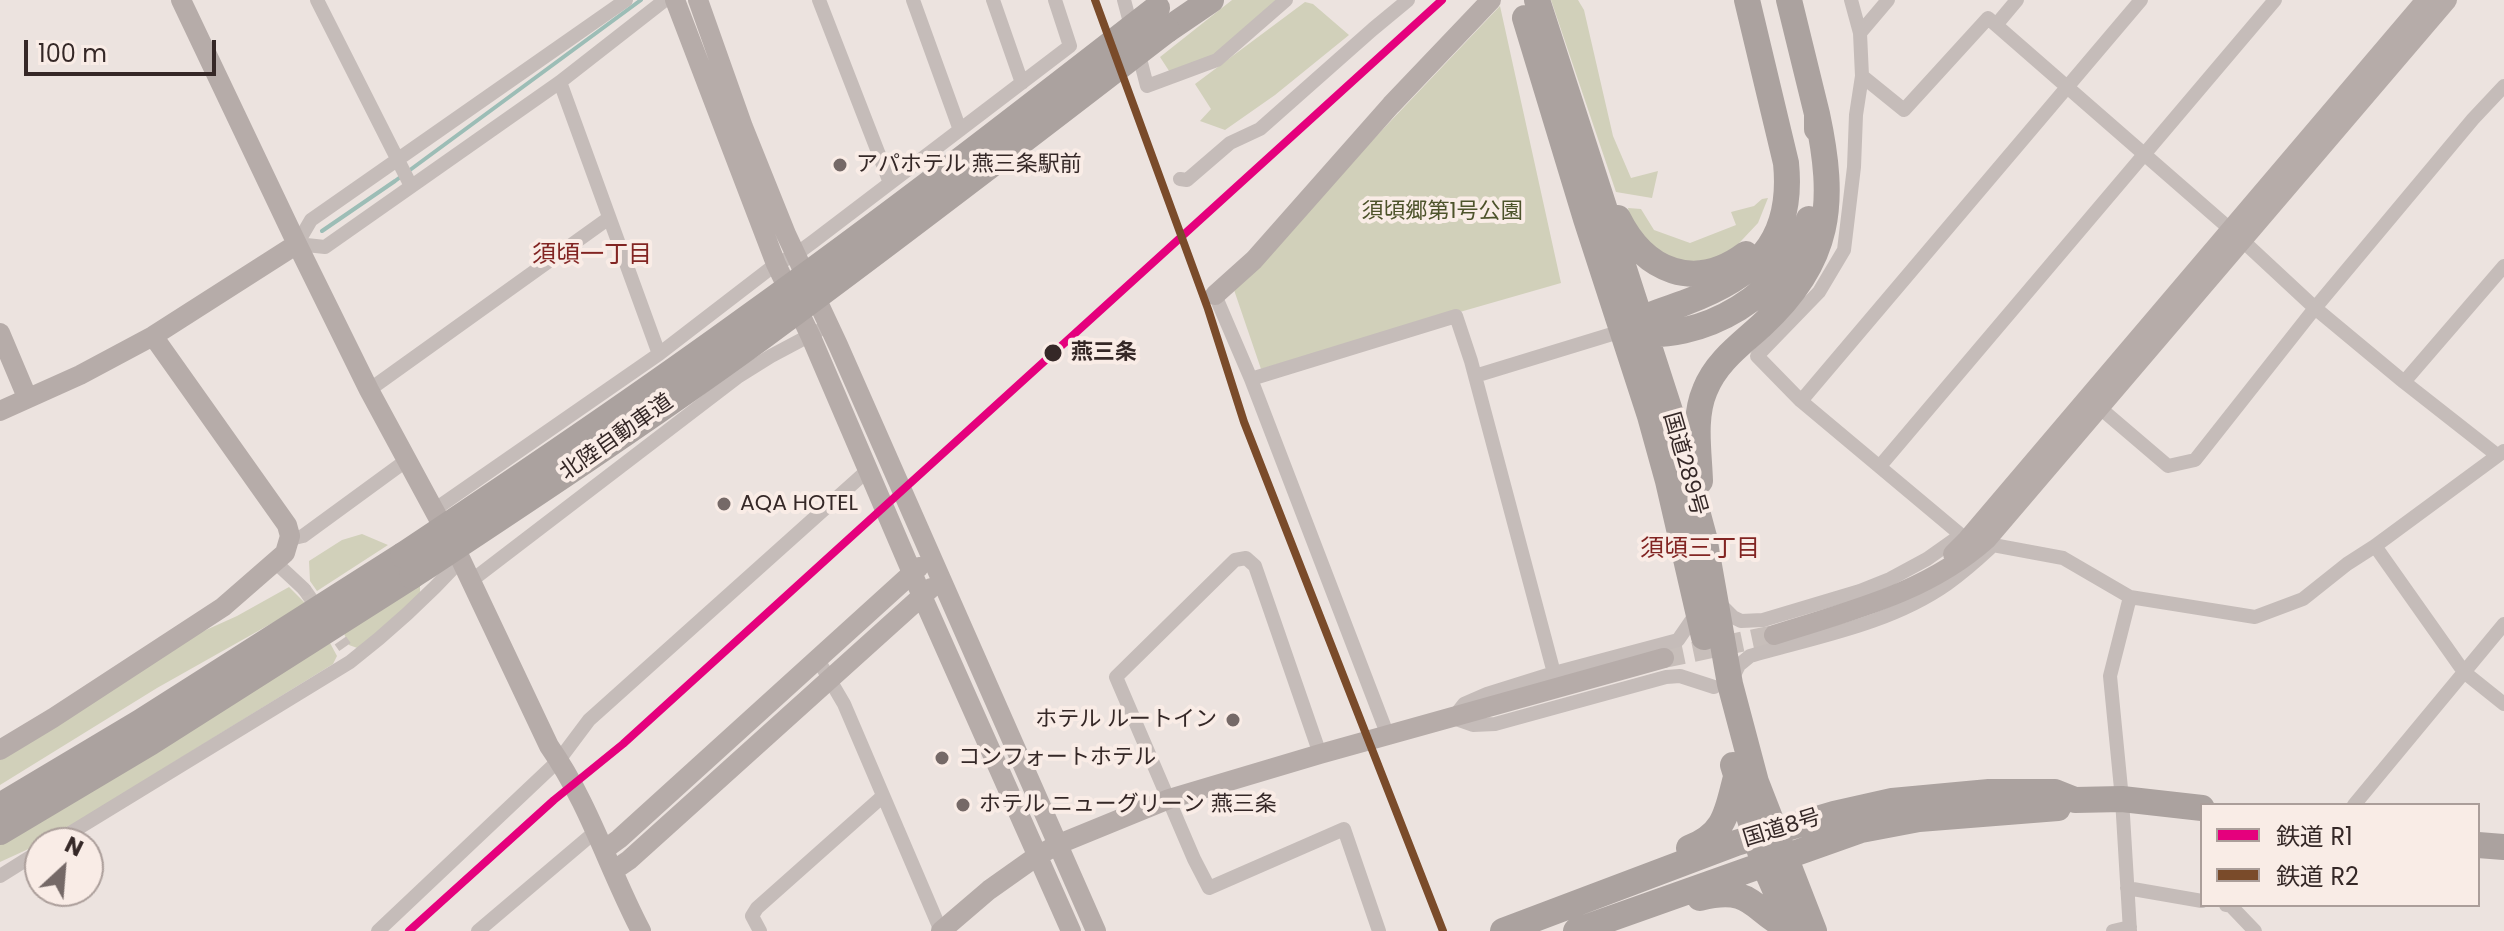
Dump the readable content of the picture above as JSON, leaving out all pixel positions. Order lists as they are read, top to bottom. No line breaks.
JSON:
{"streets":{"highway":["北陸自動車道","国道289号","国道8号"]},"crossings":[["国道289号","国道8号"]],"districts":["須頃一丁目","須頃三丁目"],"parks":["須頃郷第1号公園"],"places":["アパホテル 燕三条駅前","燕三条","AQA HOTEL","ホテル ルートイン","コンフォートホテル","ホテル ニューグリーン 燕三条"],"lines":["rail line R1","rail line R2"],"legend":["鉄道 R1","鉄道 R2"],"scale_bar":"100 m","north":"top right"}
